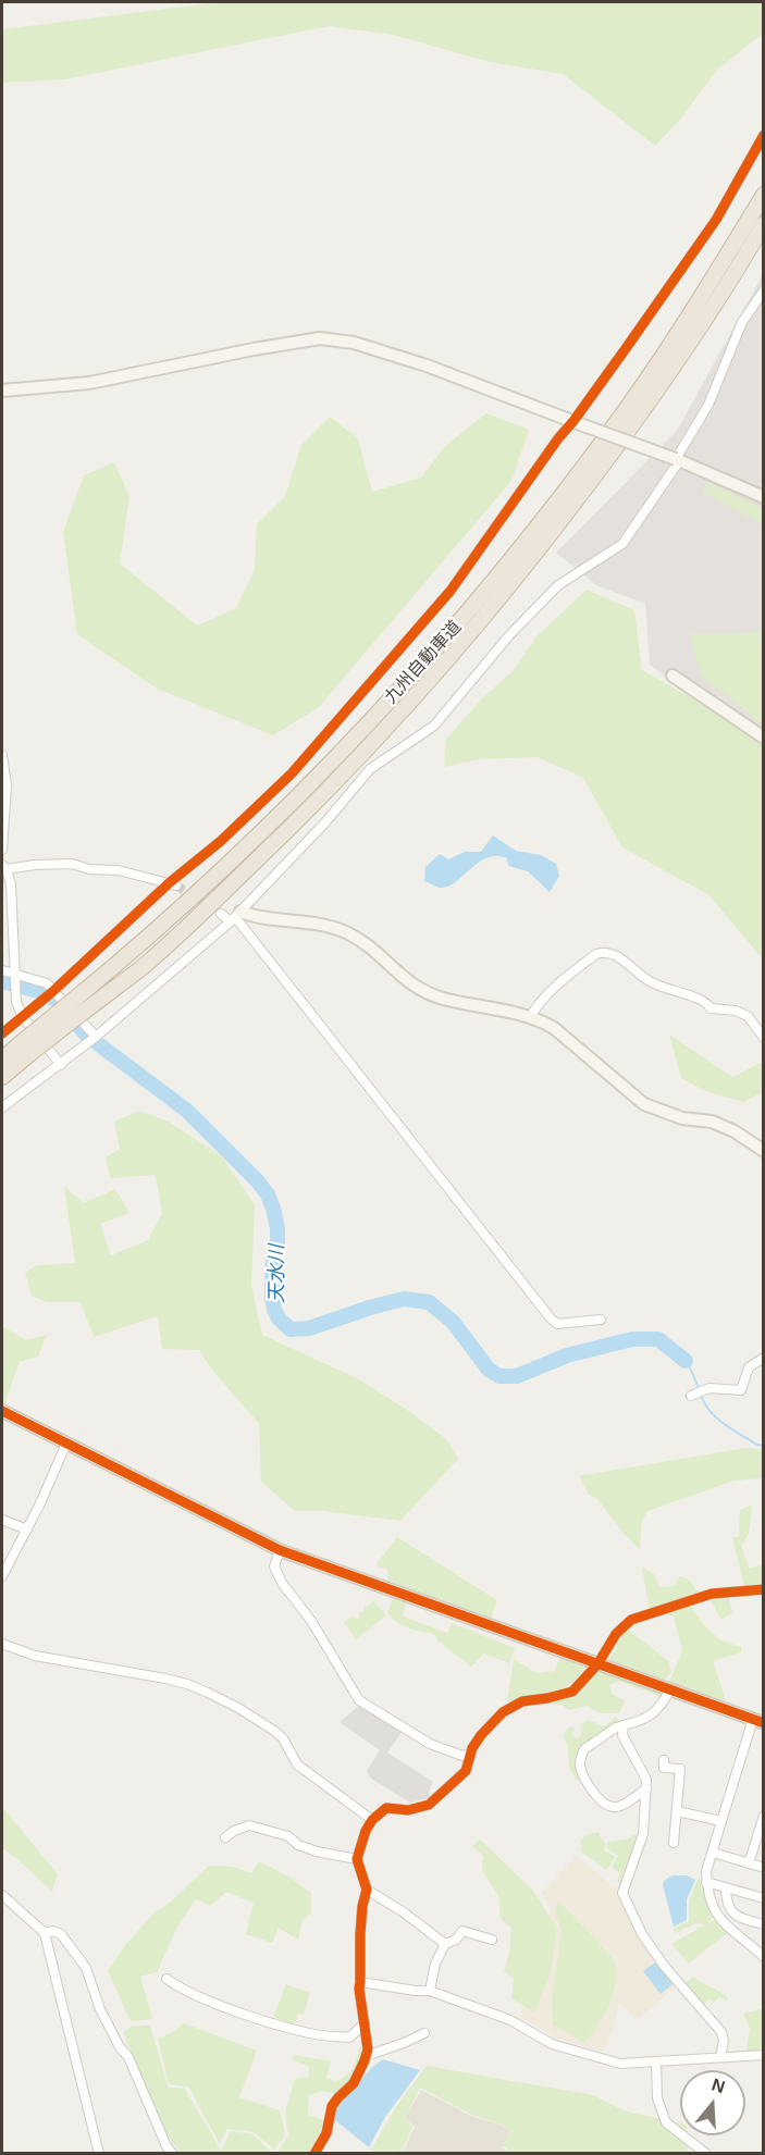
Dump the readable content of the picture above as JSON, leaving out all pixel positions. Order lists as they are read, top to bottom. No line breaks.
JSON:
{"streets":{"highway":["九州自動車道"]},"water":["天水川"],"north":"top"}
